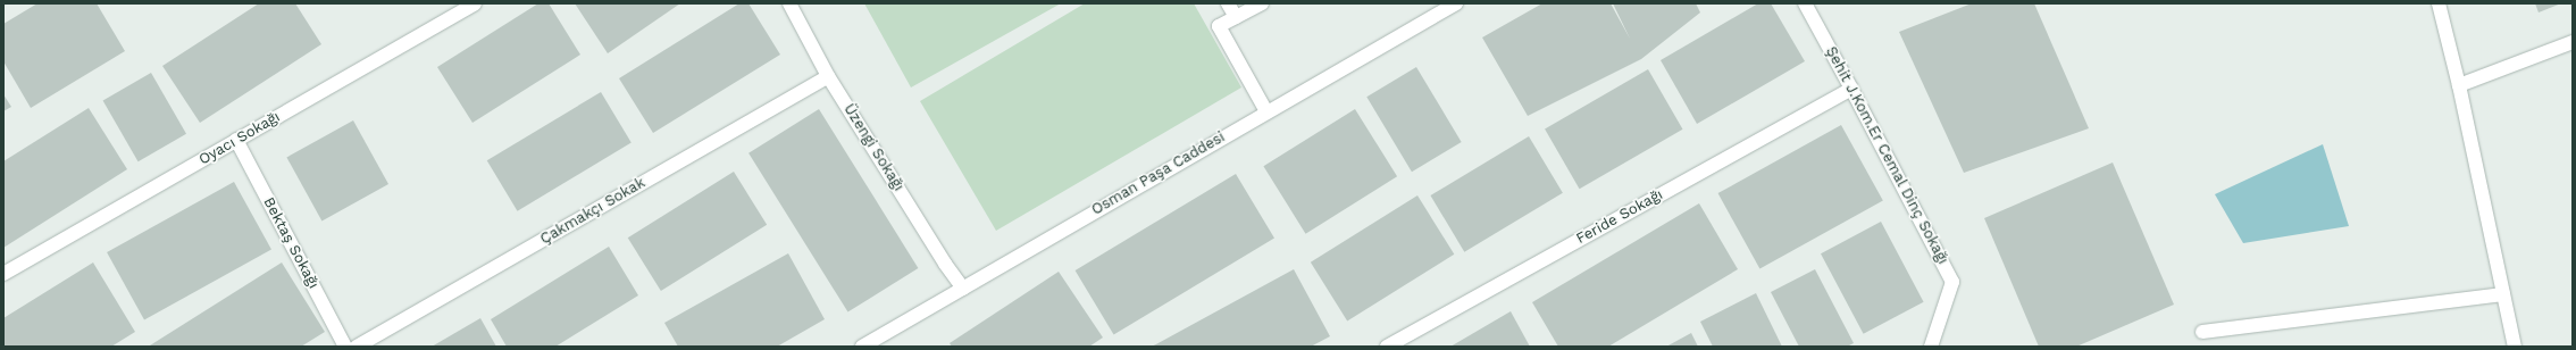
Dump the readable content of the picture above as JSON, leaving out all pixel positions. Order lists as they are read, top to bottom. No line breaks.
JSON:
{"streets":{"street":["Oyacı Sokağı","Üzengi Sokağı","Şehit J.Kom.Er Cemal Dinç Sokağı","Osman Paşa Caddesi","Çakmakçı Sokak","Feride Sokağı","Bektaş Sokağı"]},"crossings":[["Oyacı Sokağı","Bektaş Sokağı"],["Üzengi Sokağı","Osman Paşa Caddesi"],["Üzengi Sokağı","Çakmakçı Sokak"],["Şehit J.Kom.Er Cemal Dinç Sokağı","Feride Sokağı"]]}
